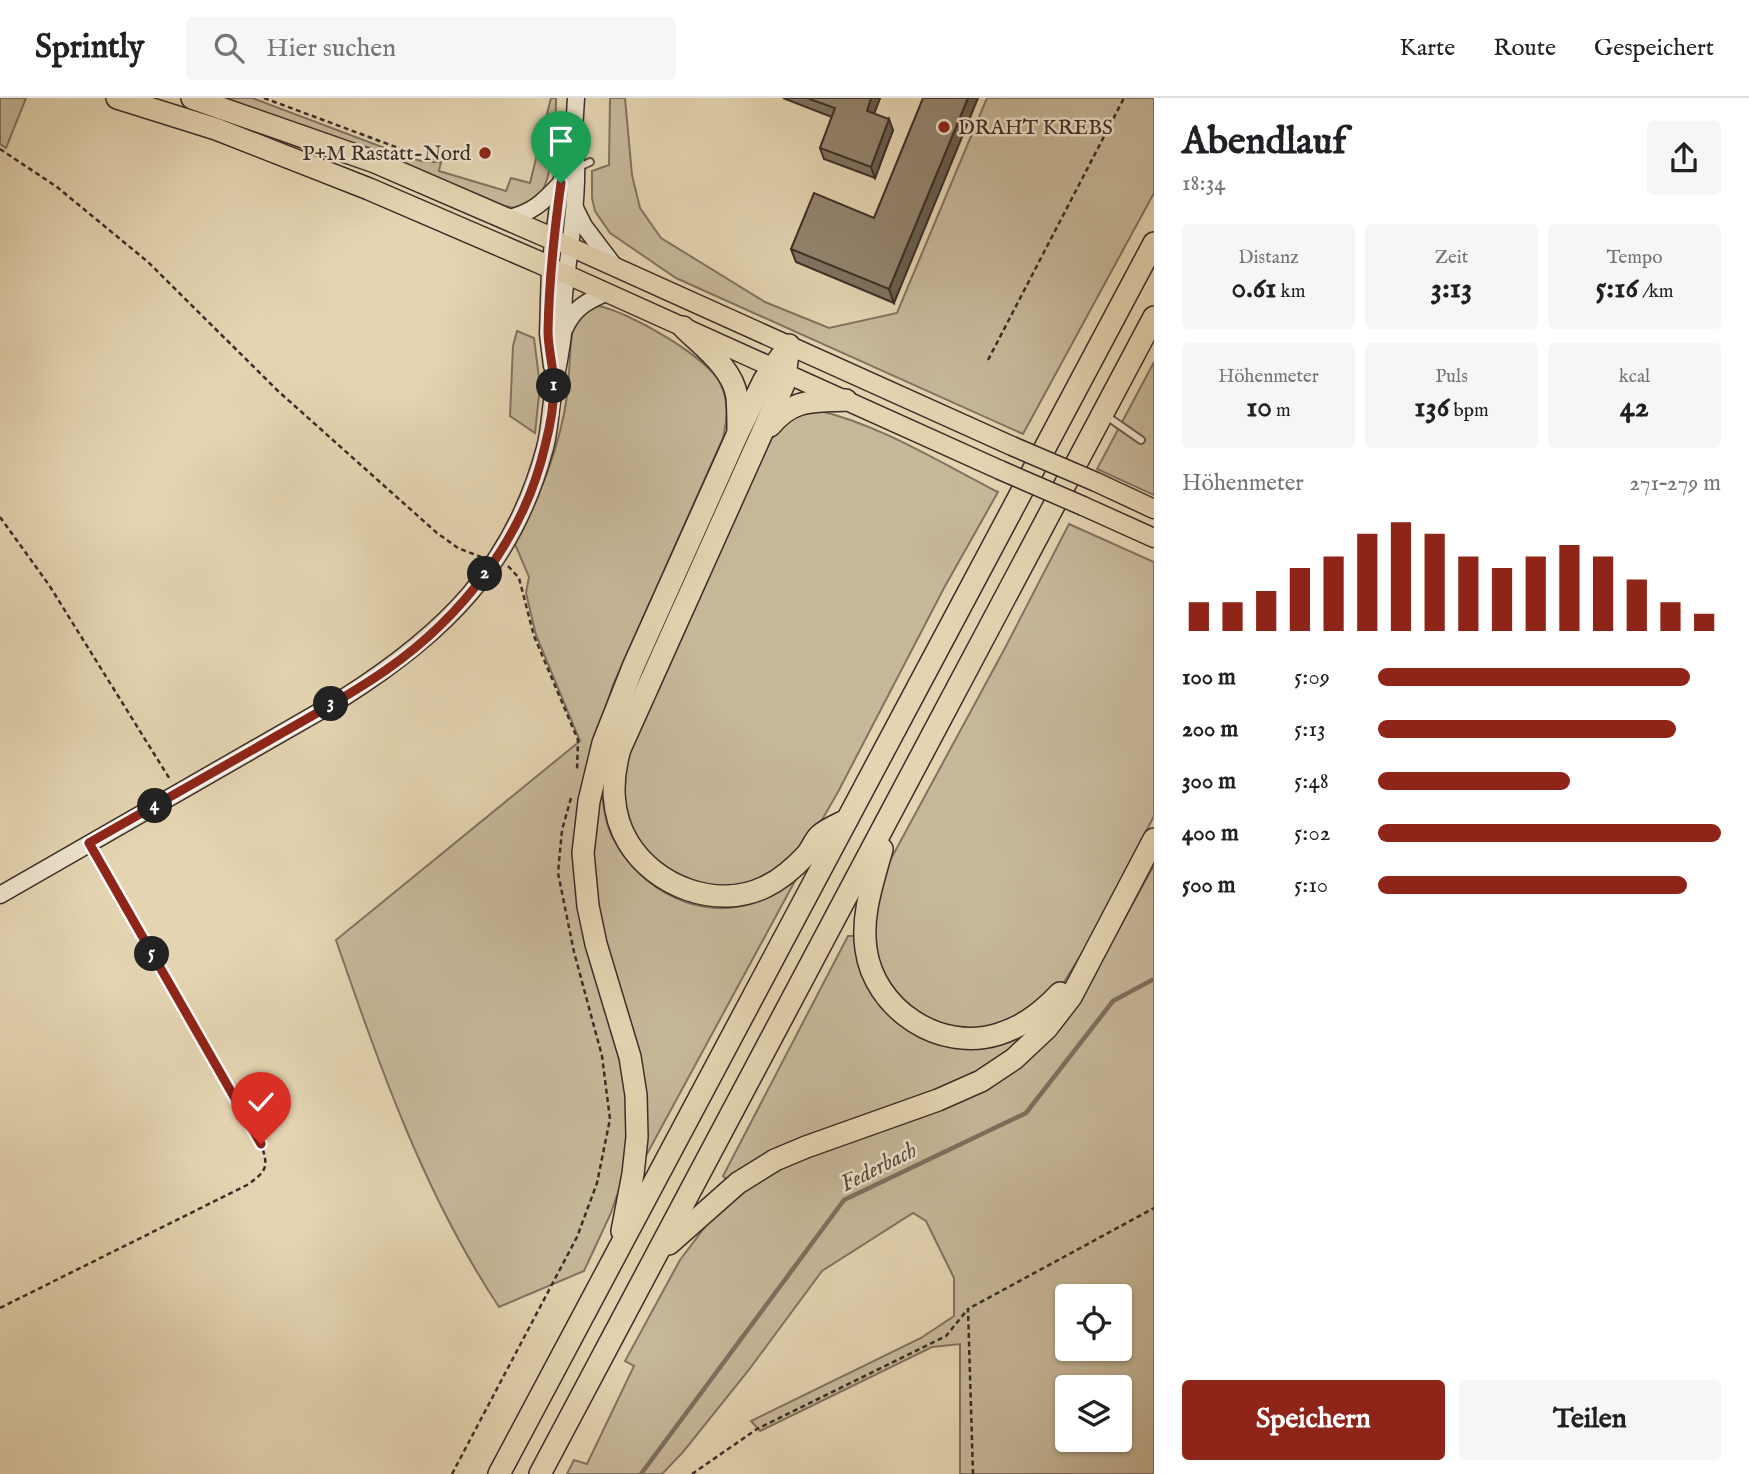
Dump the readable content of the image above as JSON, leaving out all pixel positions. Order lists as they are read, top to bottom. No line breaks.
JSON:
{"water":["Federbach"],"places":["DRAHT KREBS","P+M Rastatt-Nord"],"page":{"header":"Sprintly","search":"Hier suchen","nav":["Karte","Route","Gespeichert"],"heading":["Abendlauf","18:34"],"stats":[["Distanz","0.61 km"],["Zeit","3:13"],["Tempo","5:16 /km"],["Höhenmeter","10 m"],["Puls","136 bpm"],["kcal","42"]],"pins":["1","2","3","4","5"],"chart":["Höhenmeter","271–279 m"],"list":[{"name":"100 m","note":"5:09"},{"name":"200 m","note":"5:13"},{"name":"300 m","note":"5:48"},{"name":"400 m","note":"5:02"},{"name":"500 m","note":"5:10"}],"buttons":["Speichern","Teilen"]}}
